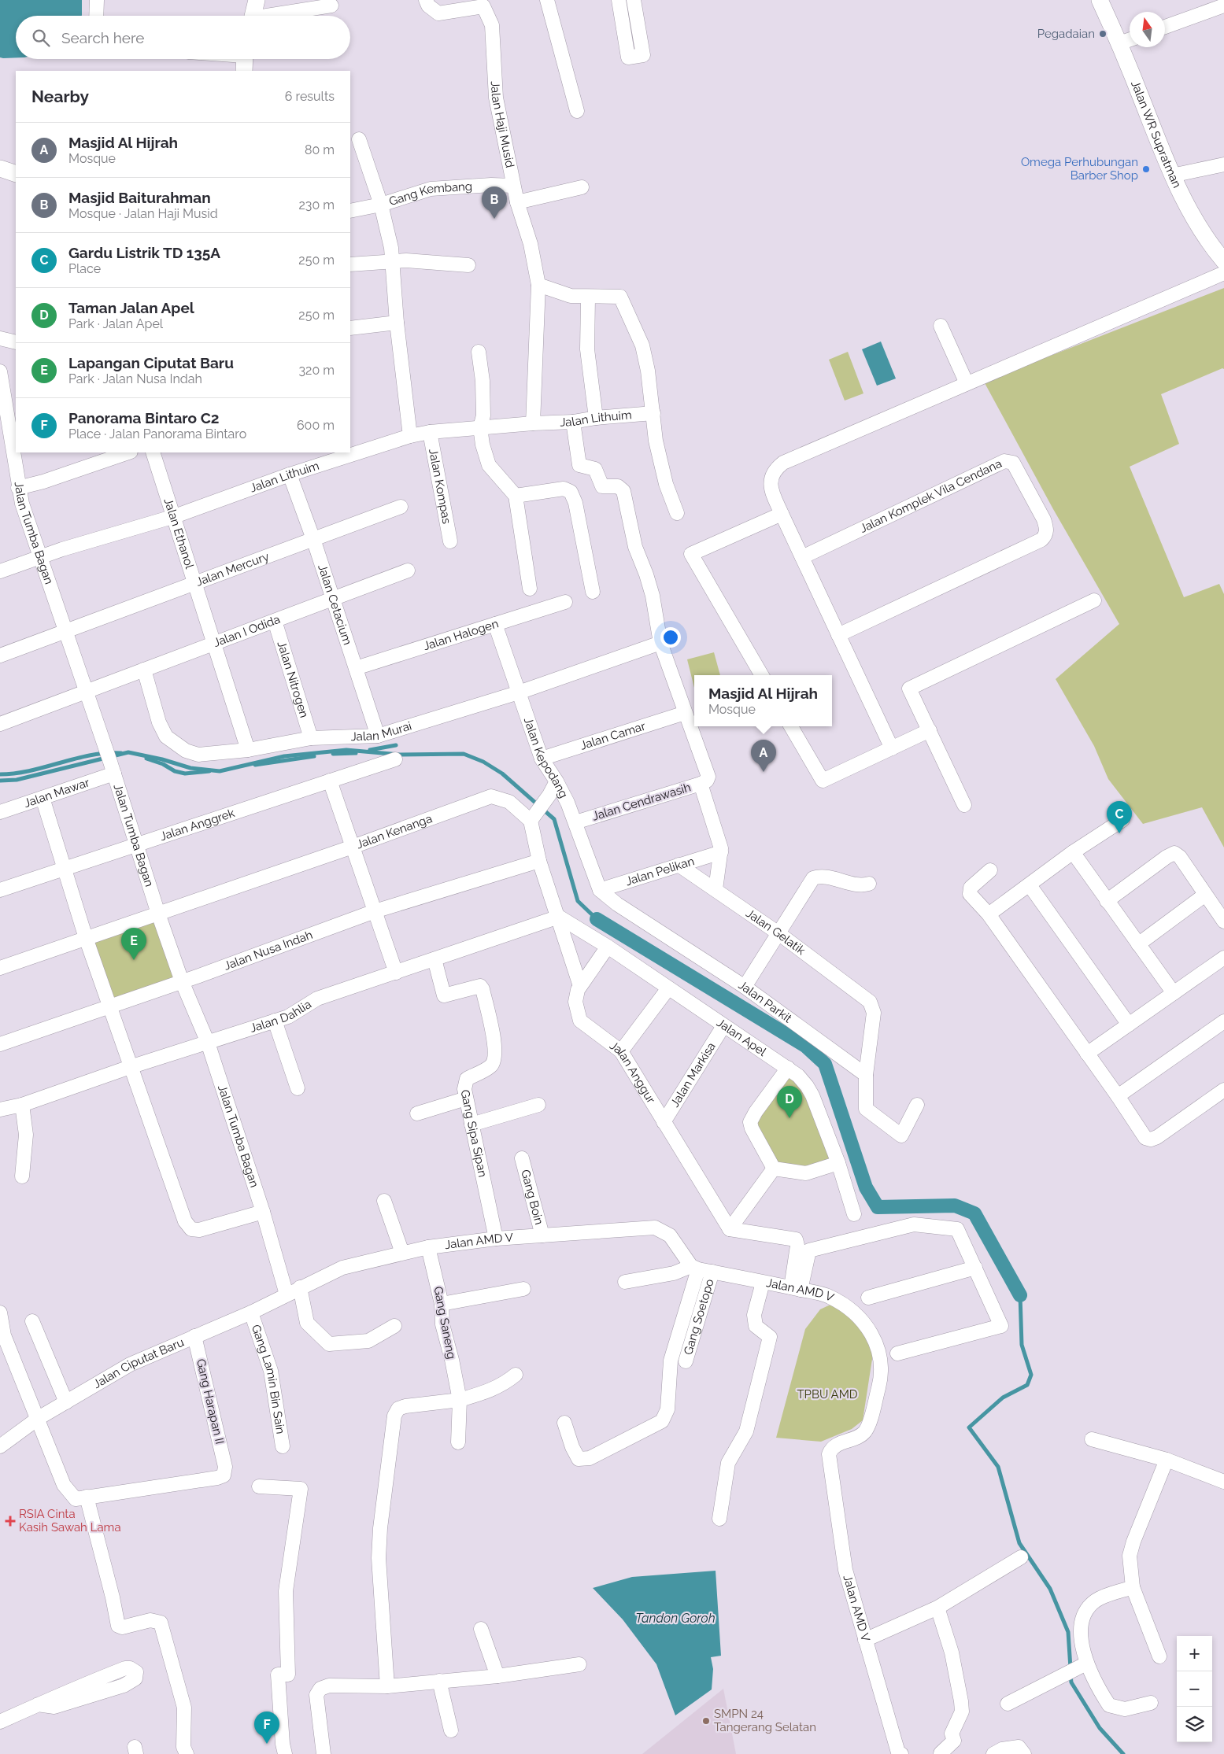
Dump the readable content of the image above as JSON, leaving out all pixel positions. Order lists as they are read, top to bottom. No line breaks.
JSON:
{"streets":{"main road":["Jalan WR Supratman"],"street":["Jalan Haji Musid","Gang Kembang","Jalan Lithuim","Jalan Kompas","Jalan Komplek Vila Cendana","Jalan Ethanol","Jalan Tumba Bagan","Jalan Mercury","Jalan Cetacium","Jalan I Odida","Jalan Halogen","Jalan Nitrogen","Jalan Murai","Jalan Camar","Jalan Kepodang","Jalan Mawar","Jalan Cendrawasih","Jalan Anggrek","Jalan Kenanga","Jalan Pelikan","Jalan Gelatik","Jalan Nusa Indah","Jalan Parkit","Jalan Dahlia","Jalan Apel","Jalan Anggur","Jalan Markisa","Gang Sipa Sipan","Gang Boin","Jalan AMD V","Gang Soetopo","Gang Saneng","Jalan Ciputat Baru","Gang Lamin Bin Sain","Gang Harapan II"]},"crossings":[["Jalan Haji Musid","Gang Kembang"],["Jalan Haji Musid","Jalan Lithuim"],["Jalan Lithuim","Jalan Kompas"],["Jalan Lithuim","Jalan Ethanol"],["Jalan Lithuim","Jalan Tumba Bagan"],["Jalan Lithuim","Jalan Cetacium"],["Jalan Ethanol","Jalan Mercury"],["Jalan Ethanol","Jalan I Odida"],["Jalan Ethanol","Jalan Murai"],["Jalan Tumba Bagan","Jalan Mercury"],["Jalan Tumba Bagan","Jalan I Odida"],["Jalan Tumba Bagan","Jalan Mawar"],["Jalan Tumba Bagan","Jalan Anggrek"],["Jalan Tumba Bagan","Jalan Kenanga"],["Jalan Tumba Bagan","Jalan Nusa Indah"],["Jalan Tumba Bagan","Jalan Dahlia"],["Jalan Tumba Bagan","Jalan AMD V"],["Jalan Tumba Bagan","Jalan Ciputat Baru"],["Jalan Mercury","Jalan Cetacium"],["Jalan Cetacium","Jalan I Odida"],["Jalan Cetacium","Jalan Halogen"],["Jalan Cetacium","Jalan Murai"],["Jalan I Odida","Jalan Nitrogen"],["Jalan I Odida","Jalan Murai"],["Jalan Halogen","Jalan Kepodang"],["Jalan Nitrogen","Jalan Murai"],["Jalan Murai","Jalan Kepodang"],["Jalan Camar","Jalan Kepodang"],["Jalan Kepodang","Jalan Cendrawasih"],["Jalan Kepodang","Jalan Pelikan"],["Jalan Kepodang","Jalan Parkit"],["Jalan Pelikan","Jalan Gelatik"],["Jalan Pelikan","Jalan Parkit"],["Jalan Gelatik","Jalan Parkit"],["Jalan Dahlia","Jalan Apel"],["Jalan Dahlia","Gang Sipa Sipan"],["Jalan Apel","Jalan Markisa"],["Jalan Anggur","Jalan Markisa"],["Gang Sipa Sipan","Jalan AMD V"],["Gang Boin","Jalan AMD V"],["Jalan AMD V","Gang Soetopo"],["Jalan AMD V","Gang Saneng"],["Jalan AMD V","Jalan Ciputat Baru"],["Jalan Ciputat Baru","Gang Lamin Bin Sain"],["Jalan Ciputat Baru","Gang Harapan II"]],"water":["Tandon Goroh"],"parks":["TPBU AMD"],"places":{"other":["Pegadaian","Omega Perhubungan Barber Shop","SMPN 24 Tangerang Selatan"],"health":["RSIA Cinta Kasih Sawah Lama"]},"north":"top","page":{"search":"Search here","heading":["Nearby","6 results"],"list":[{"mark":"A","name":"Masjid Al Hijrah","note":"Mosque","value":"80 m"},{"mark":"B","name":"Masjid Baiturahman","note":"Mosque · Jalan Haji Musid","value":"230 m"},{"mark":"C","name":"Gardu Listrik TD 135A","note":"Place","value":"250 m"},{"mark":"D","name":"Taman Jalan Apel","note":"Park · Jalan Apel","value":"250 m"},{"mark":"E","name":"Lapangan Ciputat Baru","note":"Park · Jalan Nusa Indah","value":"320 m"},{"mark":"F","name":"Panorama Bintaro C2","note":"Place · Jalan Panorama Bintaro","value":"600 m"}],"pins":["B","A","C","E","D","F"],"popup":["Masjid Al Hijrah","Mosque"],"map_buttons":["+","−"]}}
